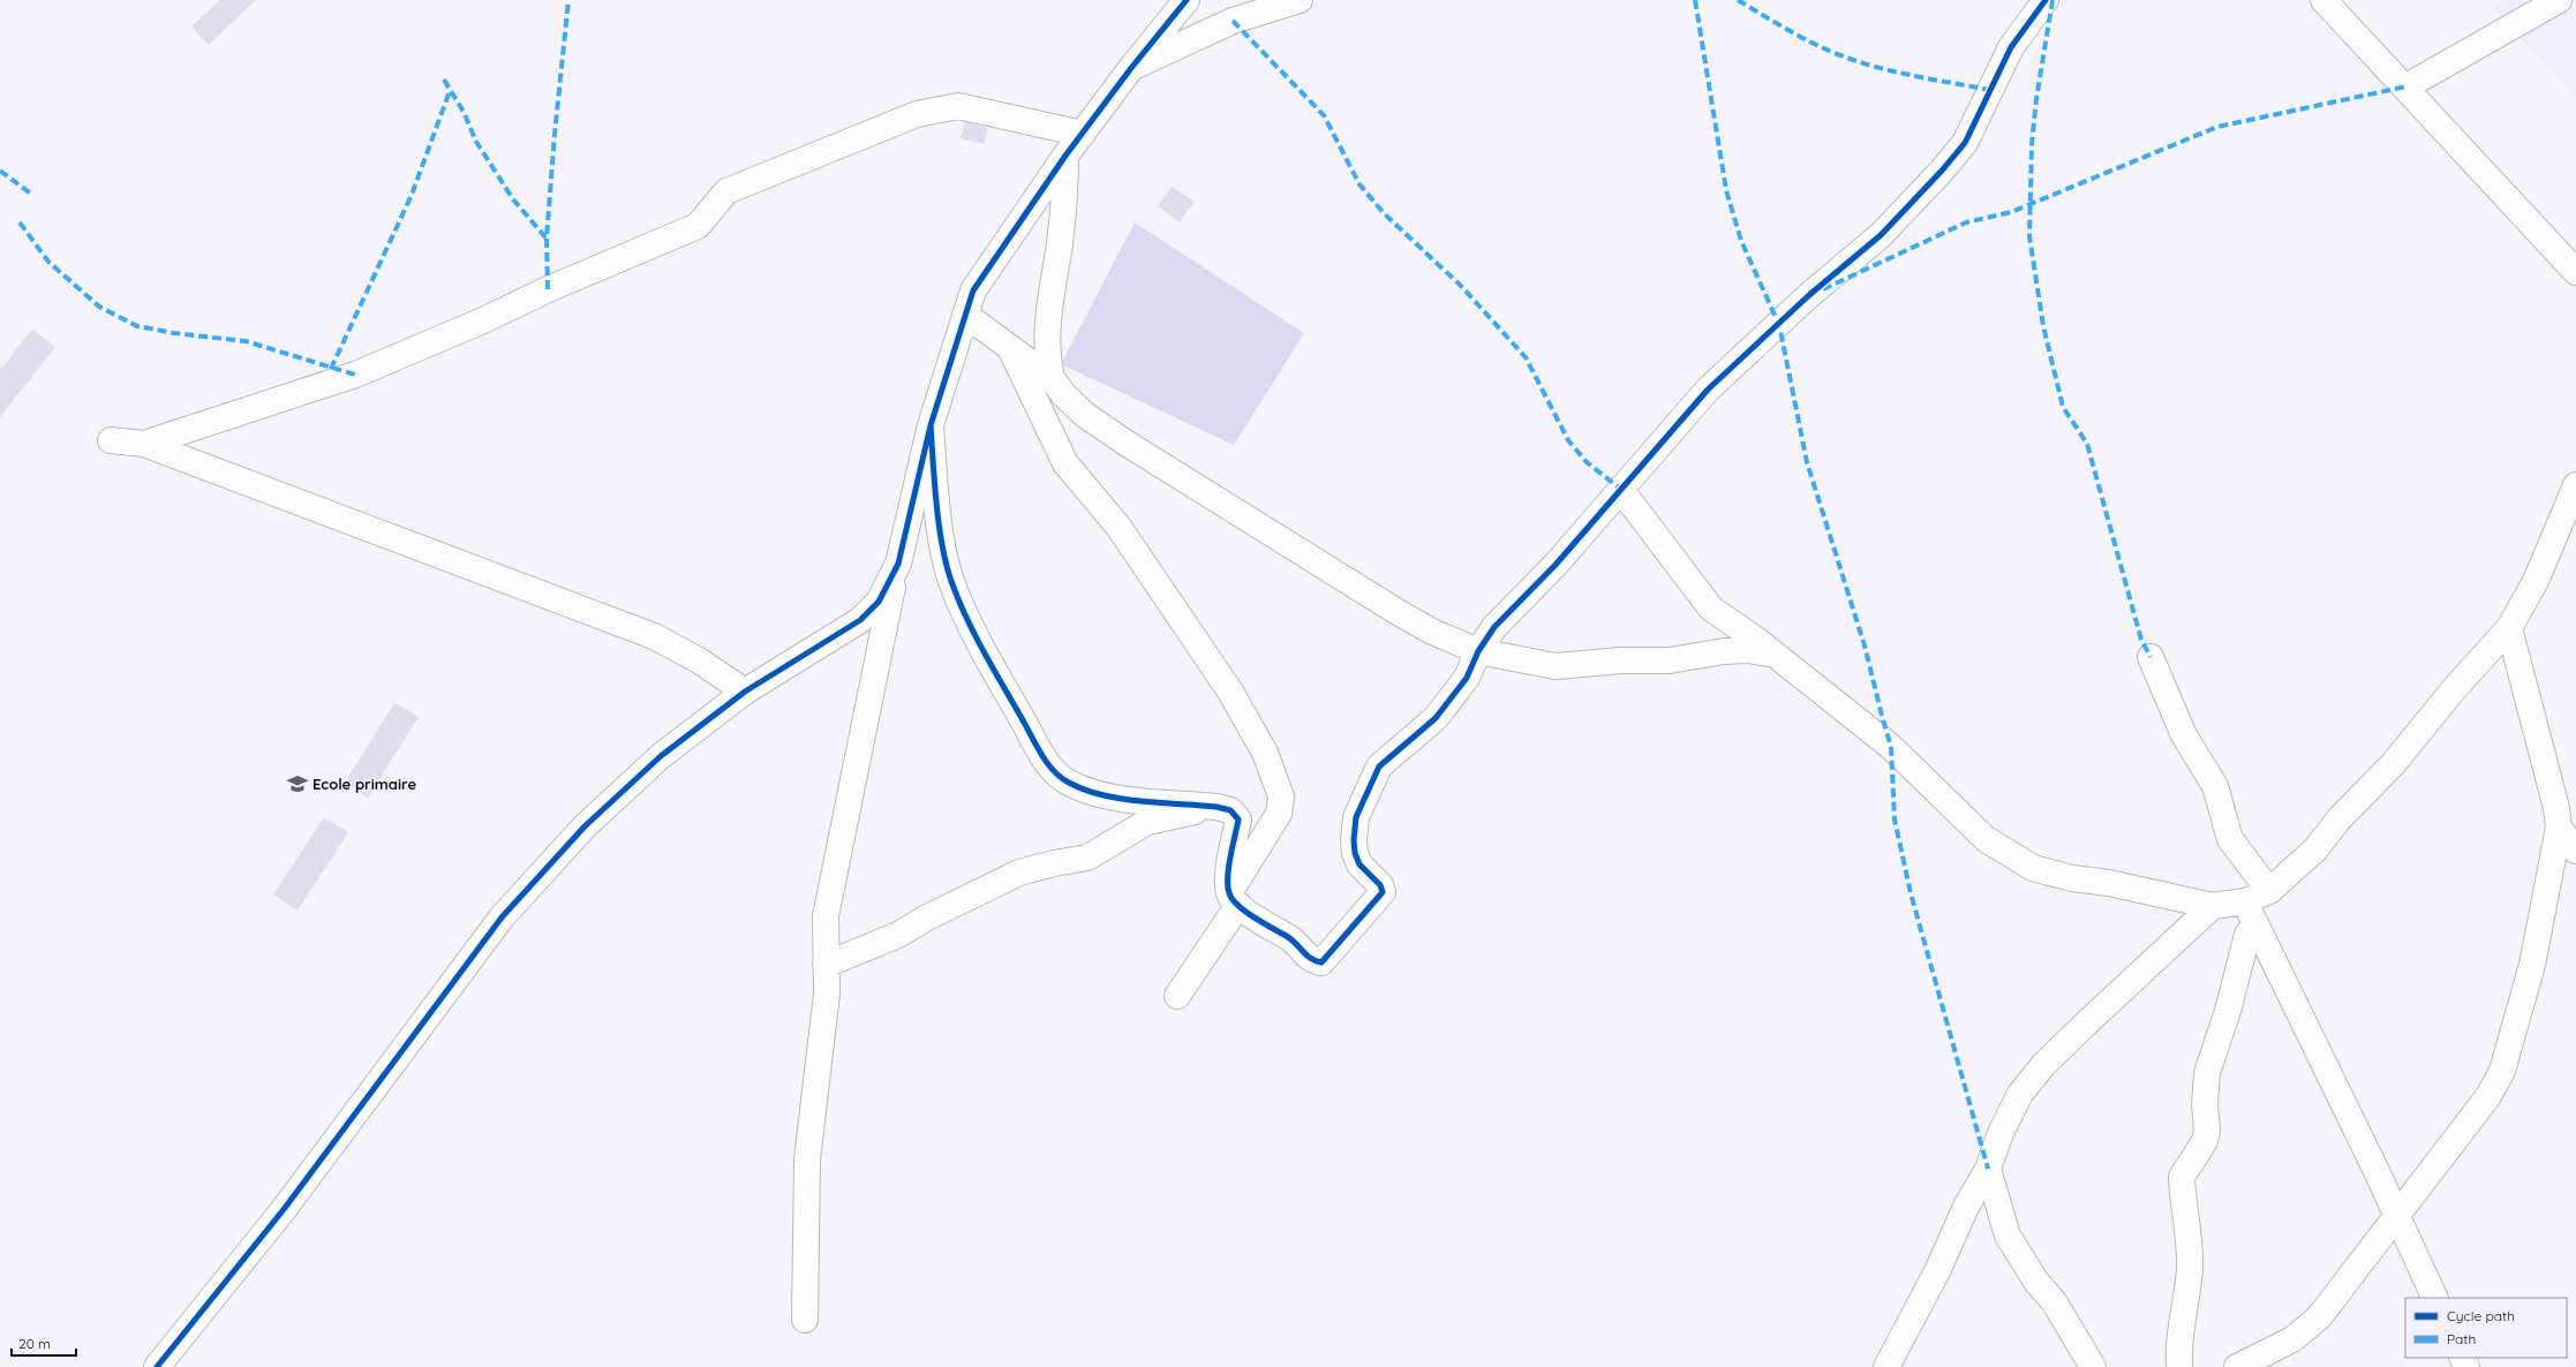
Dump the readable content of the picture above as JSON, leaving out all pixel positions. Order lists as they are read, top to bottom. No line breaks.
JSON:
{"places":{"school or university":["Ecole primaire"]},"legend":["Cycle path","Path"],"scale_bar":"20 m"}
